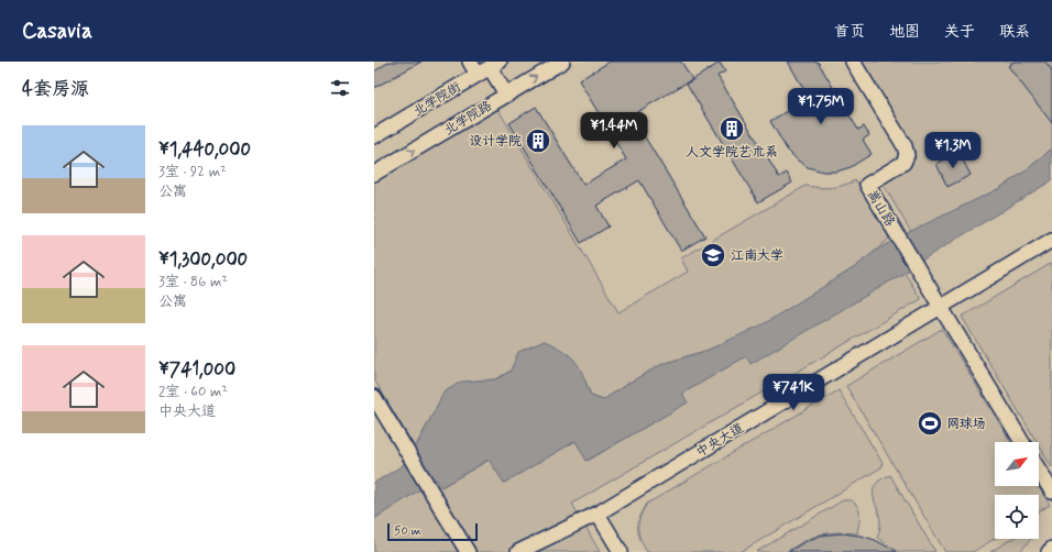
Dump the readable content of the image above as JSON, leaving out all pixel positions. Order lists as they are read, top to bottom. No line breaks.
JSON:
{"streets":{"street":["北学院街","北学院路","嵩山路","中央大道"]},"crossings":[["嵩山路","中央大道"]],"one_way":["北学院路"],"places":{"building":["人文学院艺术系","设计学院"],"school or university":["江南大学"],"sports":["网球场"]},"scale_bar":"50 m","north":"top right","page":{"header":"Casavia","nav":["首页","地图","关于","联系"],"heading":"4套房源","price":["¥1.75M","¥1.44M","¥1.3M","¥741K"],"list":[{"name":"¥1,440,000","note":"3室 · 92 m² · 公寓"},{"name":"¥1,300,000","note":"3室 · 86 m² · 公寓"},{"name":"¥741,000","note":"2室 · 60 m² · 中央大道"}],"scale":"50 m"}}
